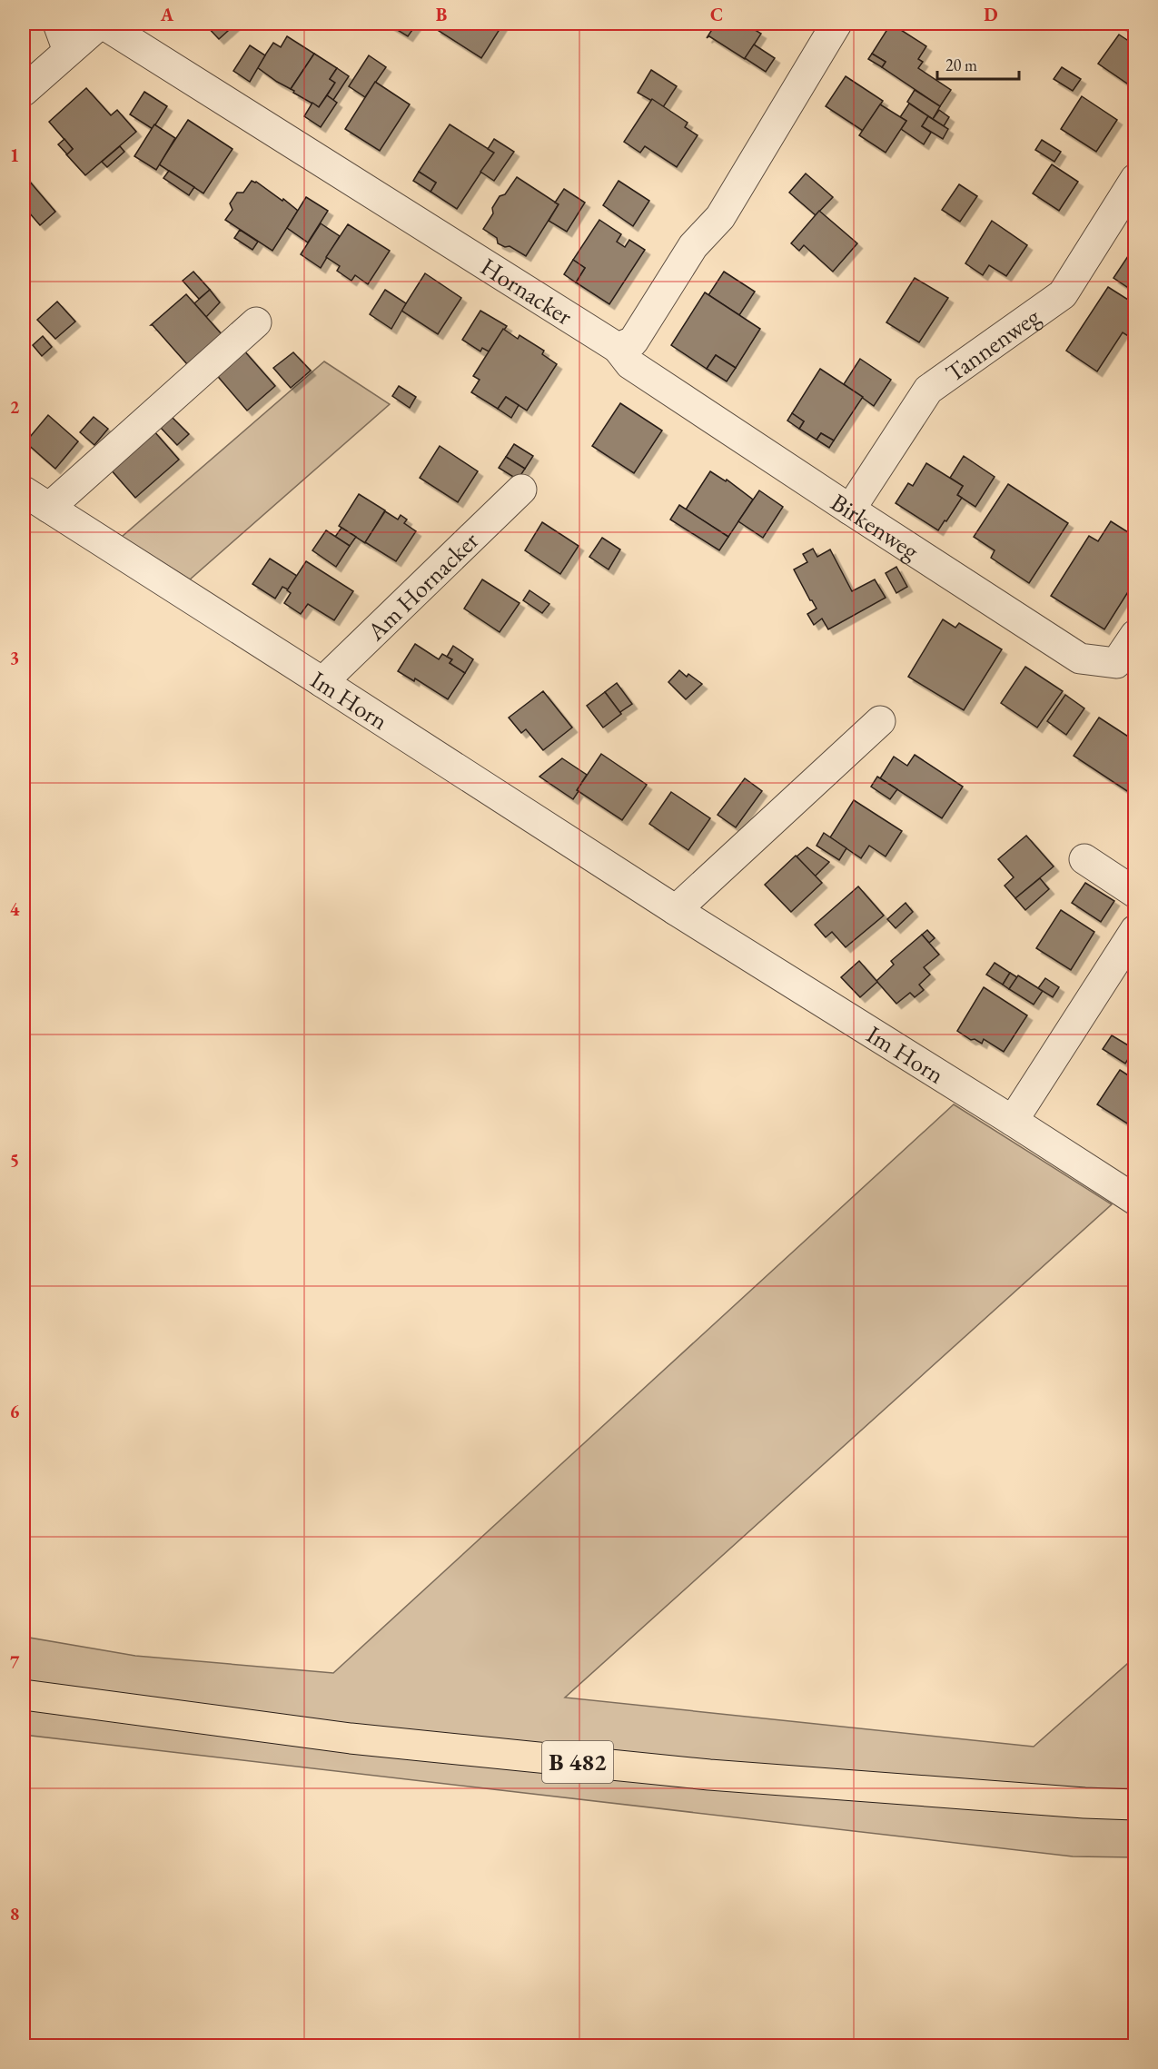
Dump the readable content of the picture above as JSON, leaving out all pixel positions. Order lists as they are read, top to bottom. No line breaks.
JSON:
{"streets":{"main road":["B 482"],"street":["Hornacker","Tannenweg","Birkenweg","Am Hornacker","Im Horn"]},"crossings":[["Hornacker","Birkenweg"],["Tannenweg","Birkenweg"],["Am Hornacker","Im Horn"]],"scale_bar":"20 m","grid":{"columns":["A","B","C","D"],"rows":["1","2","3","4","5","6","7","8"]}}
